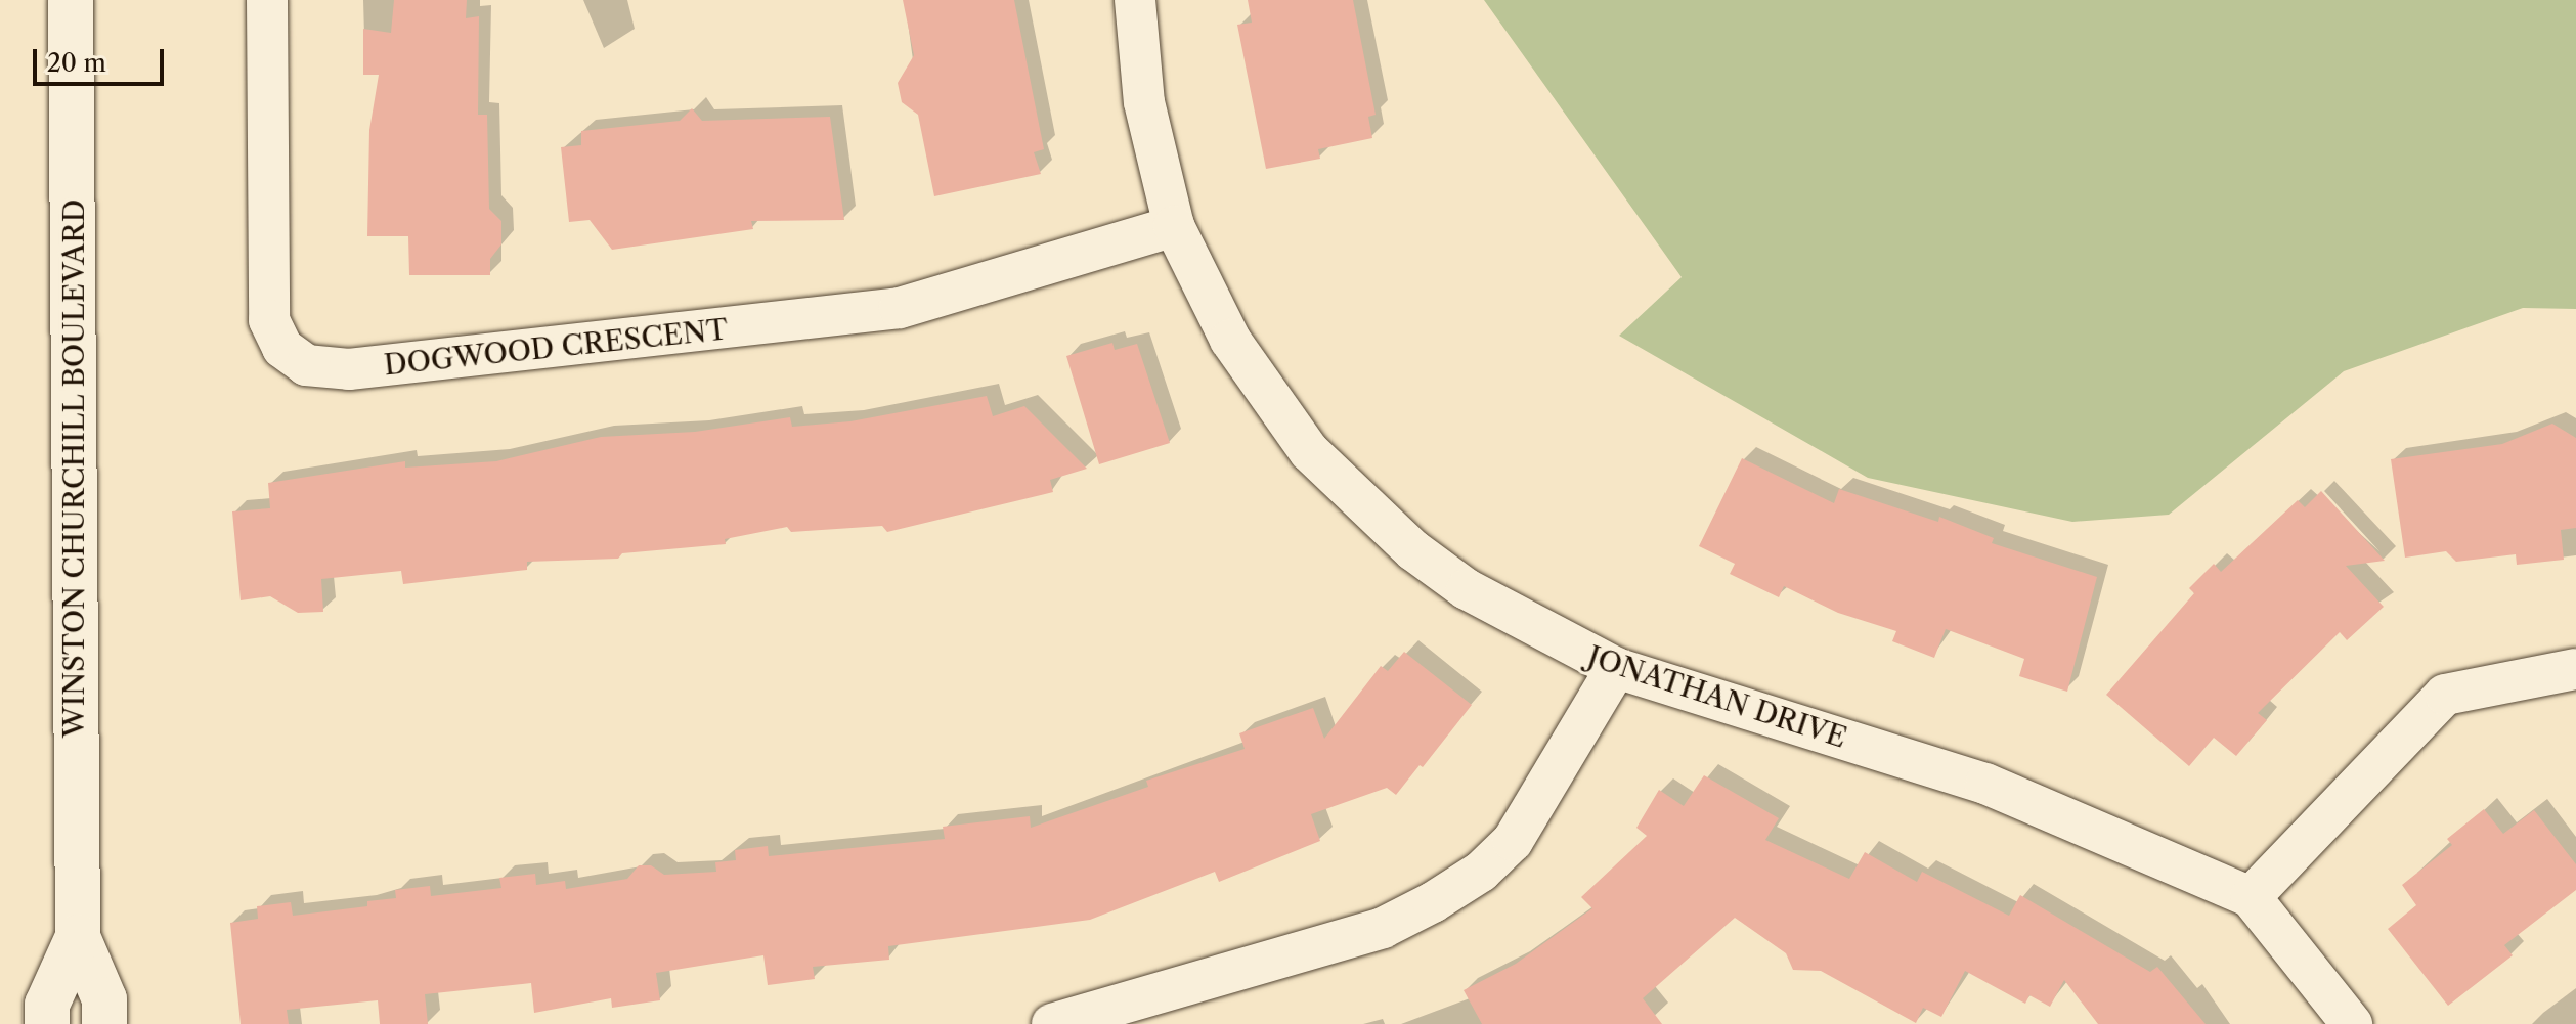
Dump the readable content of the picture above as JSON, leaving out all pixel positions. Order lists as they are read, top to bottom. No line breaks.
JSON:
{"streets":{"main road":["WINSTON CHURCHILL BOULEVARD"],"street":["DOGWOOD CRESCENT","JONATHAN DRIVE"]},"crossings":[["DOGWOOD CRESCENT","JONATHAN DRIVE"]],"scale_bar":"20 m"}
